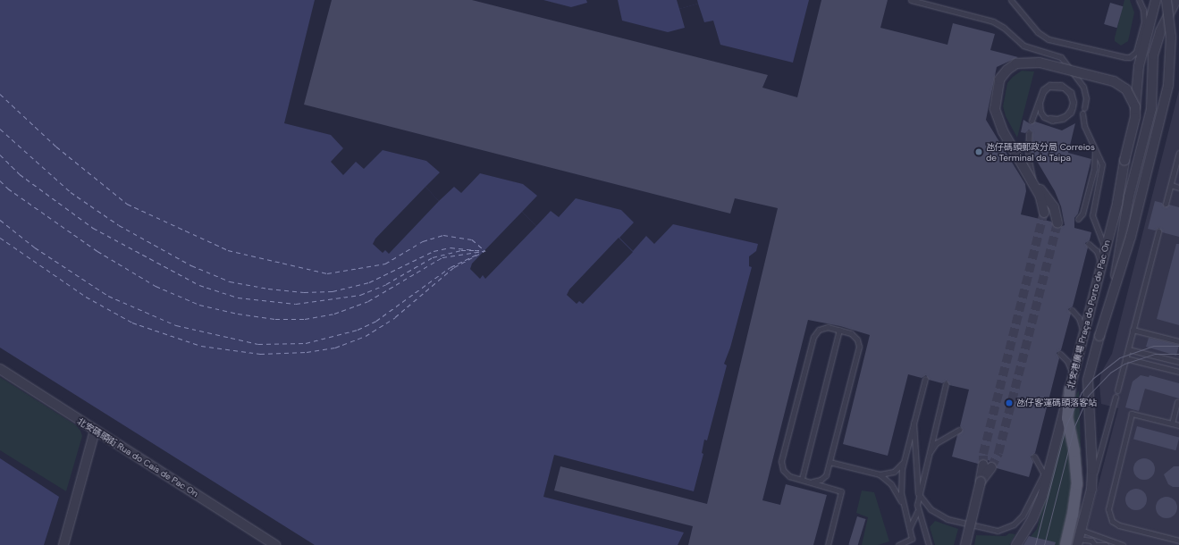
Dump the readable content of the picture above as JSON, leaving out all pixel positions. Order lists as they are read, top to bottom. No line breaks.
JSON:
{"streets":{"street":["北安港廣場 Praça do Porto de Pac On","北安碼頭街 Rua do Cais de Pac On"]},"places":["氹仔碼頭郵政分局 Correios de Terminal da Taipa","氹仔客運碼頭落客站"]}
